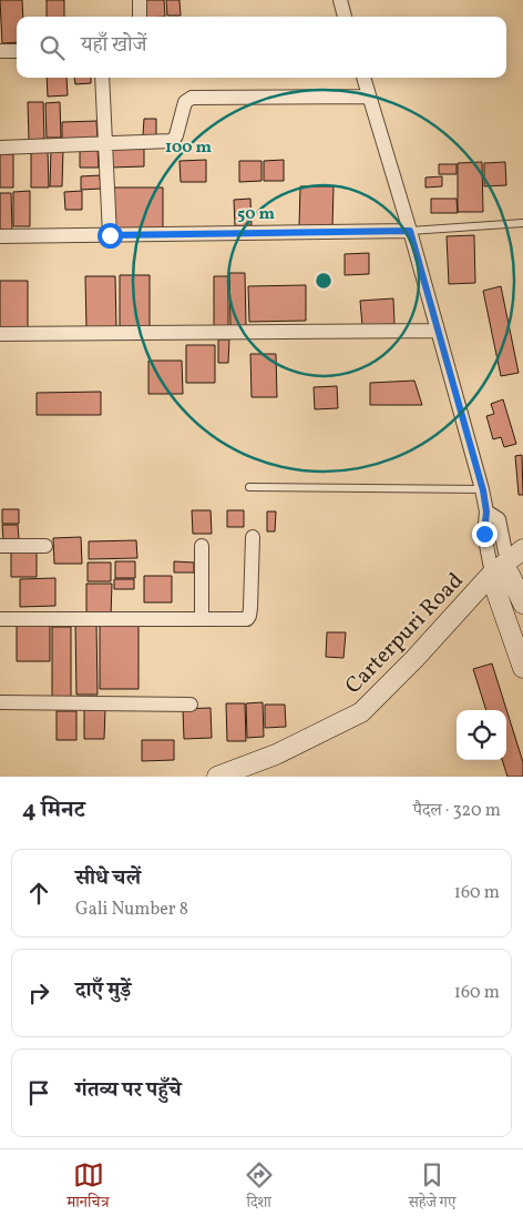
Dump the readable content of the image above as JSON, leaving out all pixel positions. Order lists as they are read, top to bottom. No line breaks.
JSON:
{"streets":{"main road":["Carterpuri Road"]},"page":{"search":"यहाँ खोजें","heading":["4 मिनट","पैदल · 320 m"],"list":[["सीधे चलें","Gali Number 8","160 m"],["दाएँ मुड़ें","160 m"],"गंतव्य पर पहुँचे"],"nav":["मानचित्र","दिशा","सहेजे गए"]},"rings":["100 m","50 m"]}
